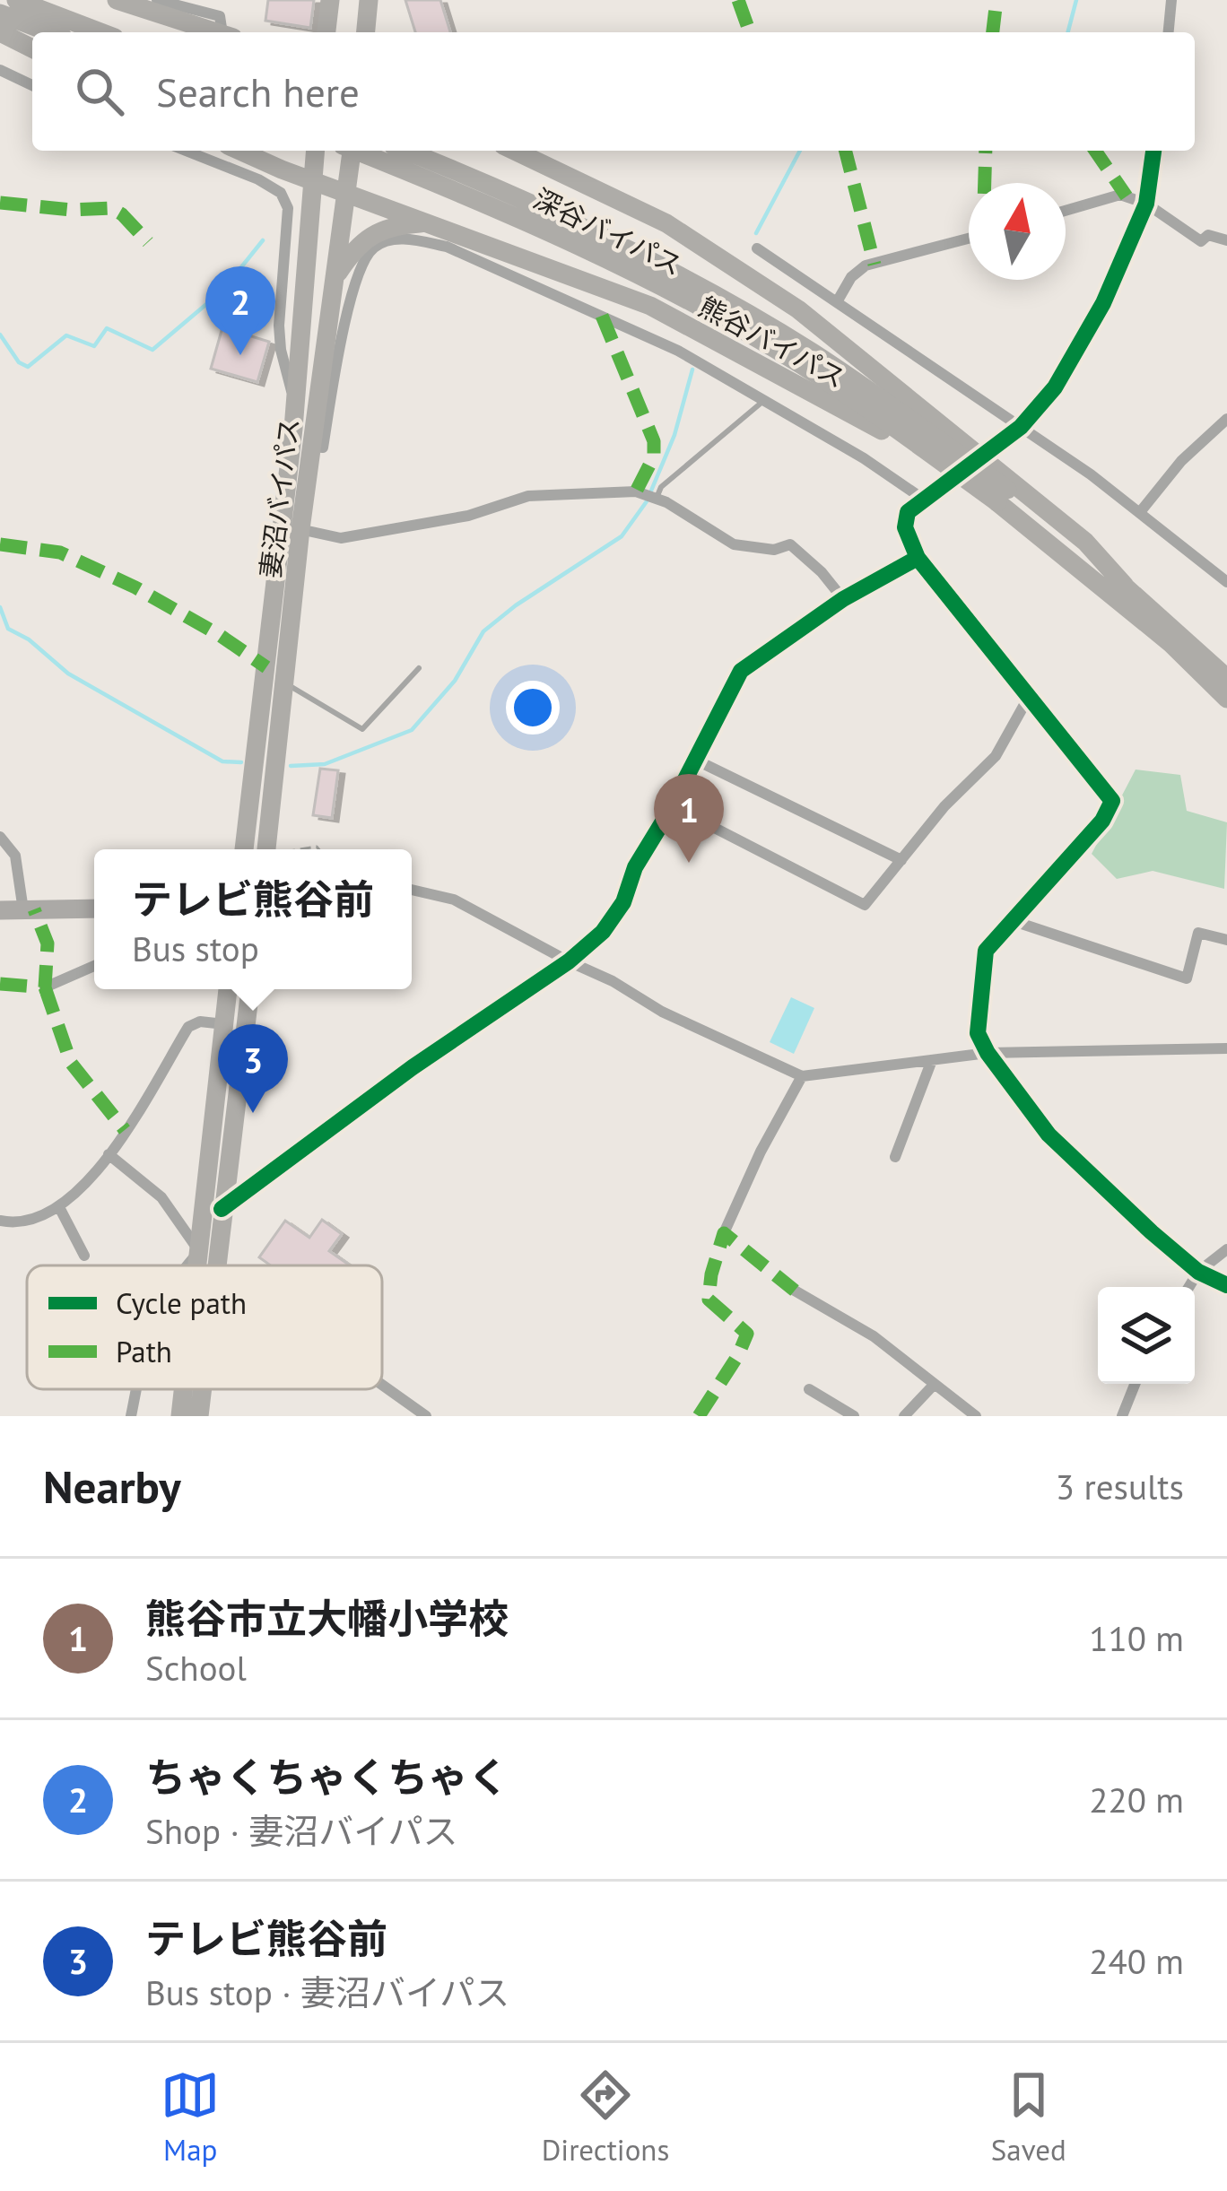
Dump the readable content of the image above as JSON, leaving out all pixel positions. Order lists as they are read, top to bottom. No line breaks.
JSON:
{"streets":{"highway":["深谷バイパス","熊谷バイパス","妻沼バイパス"]},"crossings":[["深谷バイパス","熊谷バイパス"],["熊谷バイパス","妻沼バイパス"]],"legend":["Cycle path","Path"],"north":"top","page":{"search":"Search here","pins":["2","1","3"],"popup":["テレビ熊谷前","Bus stop"],"heading":["Nearby","3 results"],"list":[{"mark":"1","name":"熊谷市立大幡小学校","note":"School","value":"110 m"},{"mark":"2","name":"ちゃくちゃくちゃく","note":"Shop · 妻沼バイパス","value":"220 m"},{"mark":"3","name":"テレビ熊谷前","note":"Bus stop · 妻沼バイパス","value":"240 m"}],"nav":["Map","Directions","Saved"]}}
